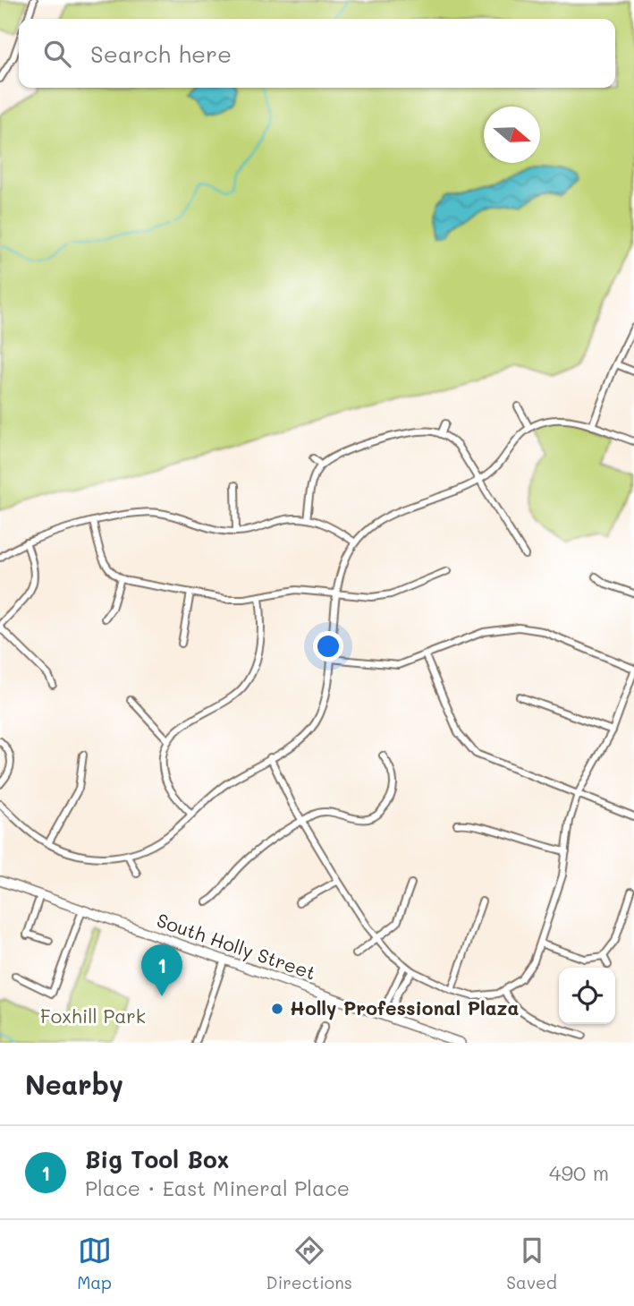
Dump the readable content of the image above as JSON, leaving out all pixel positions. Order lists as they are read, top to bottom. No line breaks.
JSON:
{"streets":{"main road":["South Holly Street"]},"parks":["Foxhill Park"],"places":["Holly Professional Plaza"],"north":"right","page":{"search":"Search here","pins":"1","heading":"Nearby","list":[{"mark":"1","name":"Big Tool Box","note":"Place · East Mineral Place","value":"490 m"}],"nav":["Map","Directions","Saved"]}}
